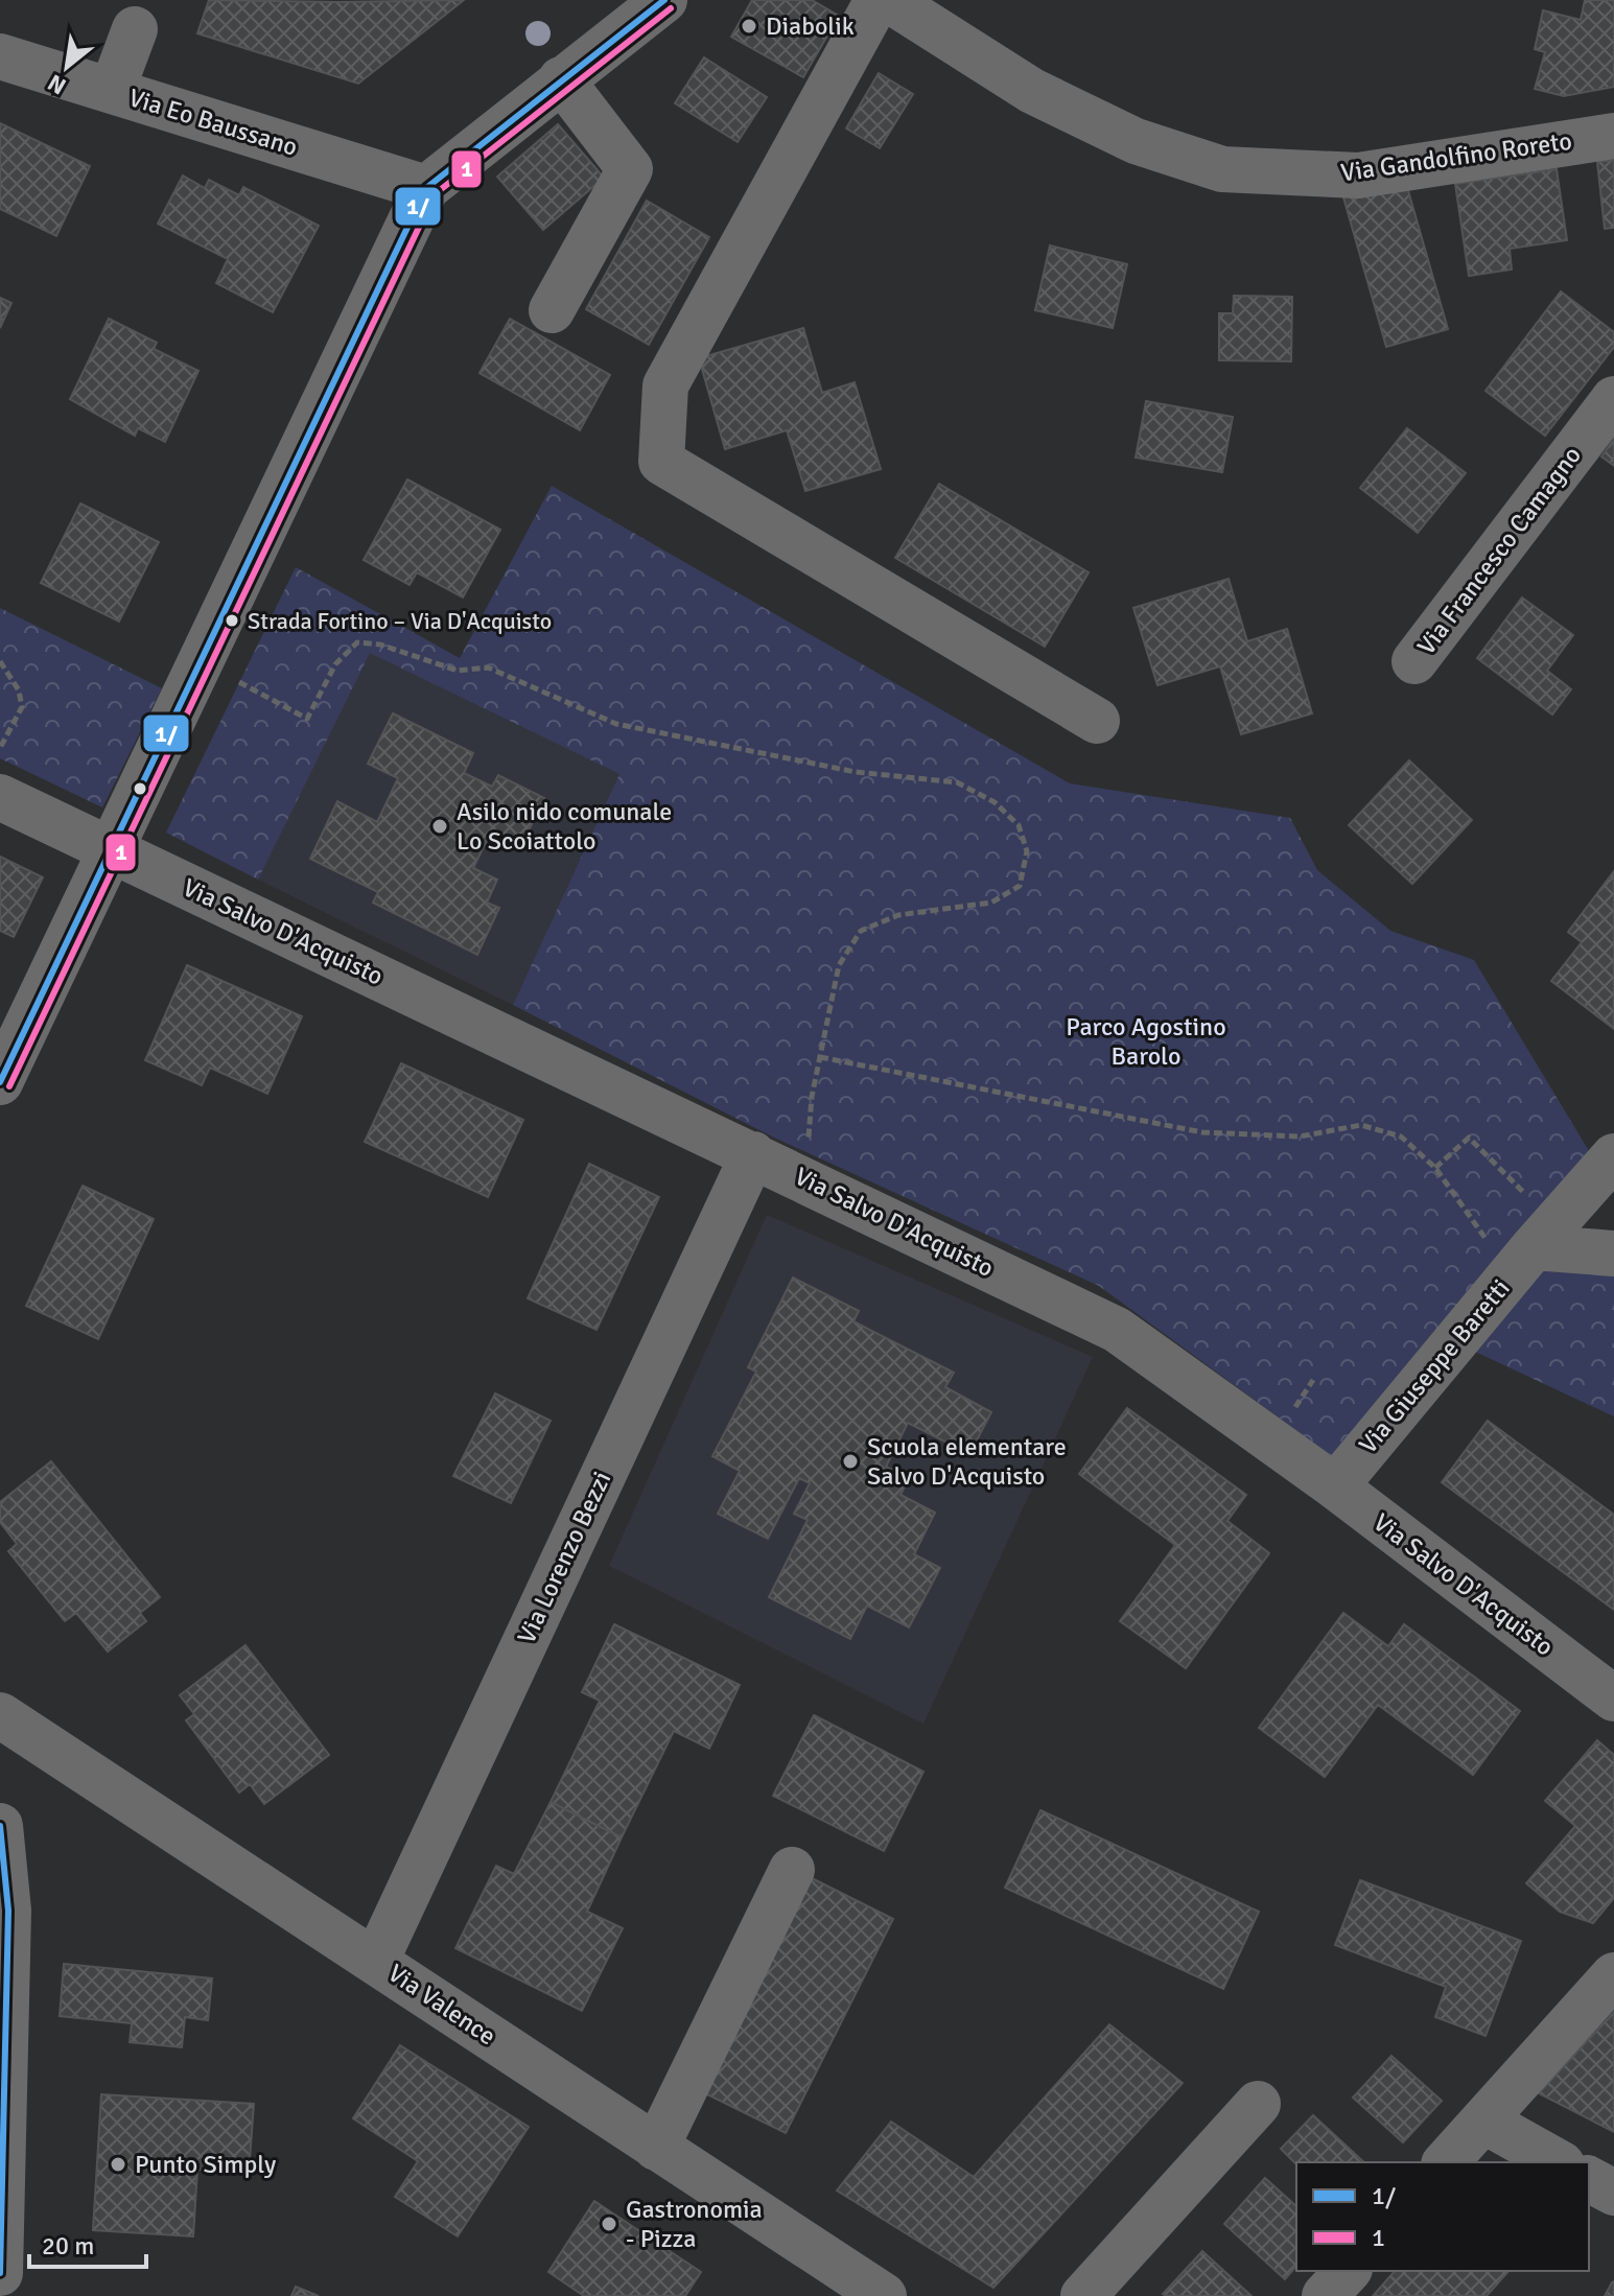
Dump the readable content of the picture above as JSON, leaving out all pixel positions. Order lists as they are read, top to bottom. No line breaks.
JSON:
{"streets":{"street":["Via Eo Baussano","Via Gandolfino Roreto","Via Francesco Camagno","Via Salvo D'Acquisto","Via Giuseppe Baretti","Via Lorenzo Bezzi","Via Valence"]},"crossings":[["Via Salvo D'Acquisto","Via Giuseppe Baretti"],["Via Salvo D'Acquisto","Via Lorenzo Bezzi"],["Via Lorenzo Bezzi","Via Valence"]],"parks":["Parco Agostino Barolo"],"places":["Diabolik","Strada Fortino – Via D'Acquisto","Asilo nido comunale Lo Scoiattolo","Scuola elementare Salvo D'Acquisto","Punto Simply","Gastronomia - Pizza"],"lines":["transit line 1/","transit line 1"],"legend":["1/","1"],"scale_bar":"20 m","north":"bottom left"}
